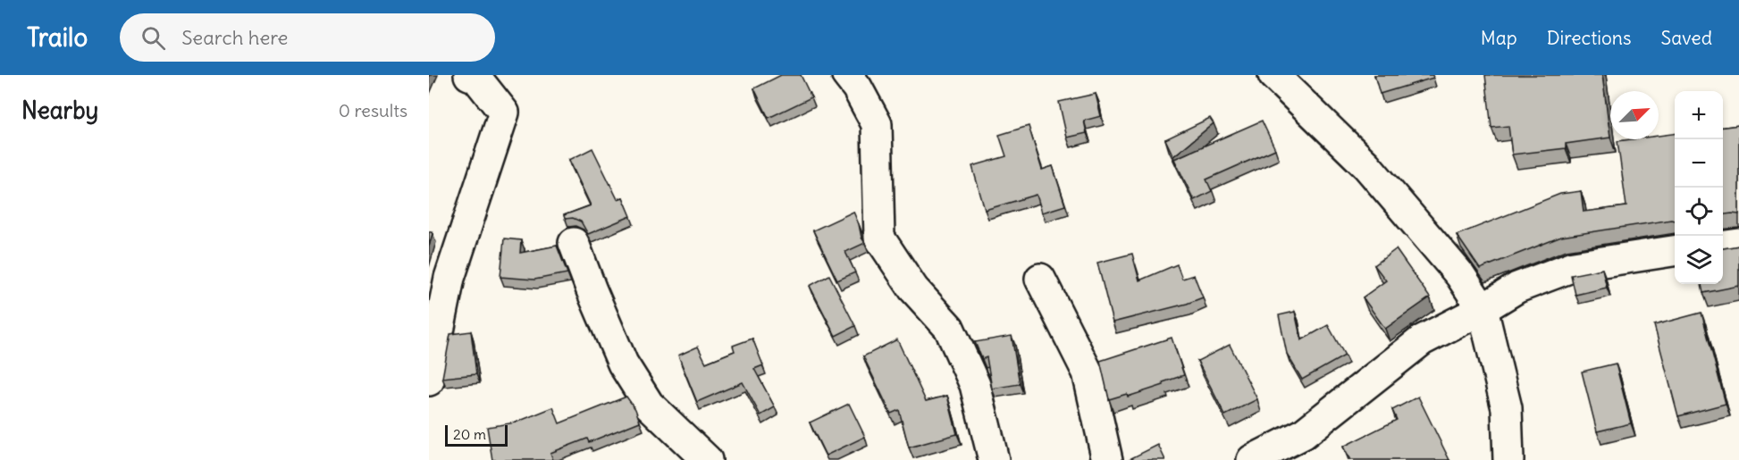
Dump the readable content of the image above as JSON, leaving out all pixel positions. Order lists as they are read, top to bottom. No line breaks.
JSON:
{"scale_bar":"20 m","north":"top right","page":{"header":"Trailo","search":"Search here","nav":["Map","Directions","Saved"],"heading":["Nearby","0 results"],"map_buttons":["+","−"],"scale":"20 m"}}
